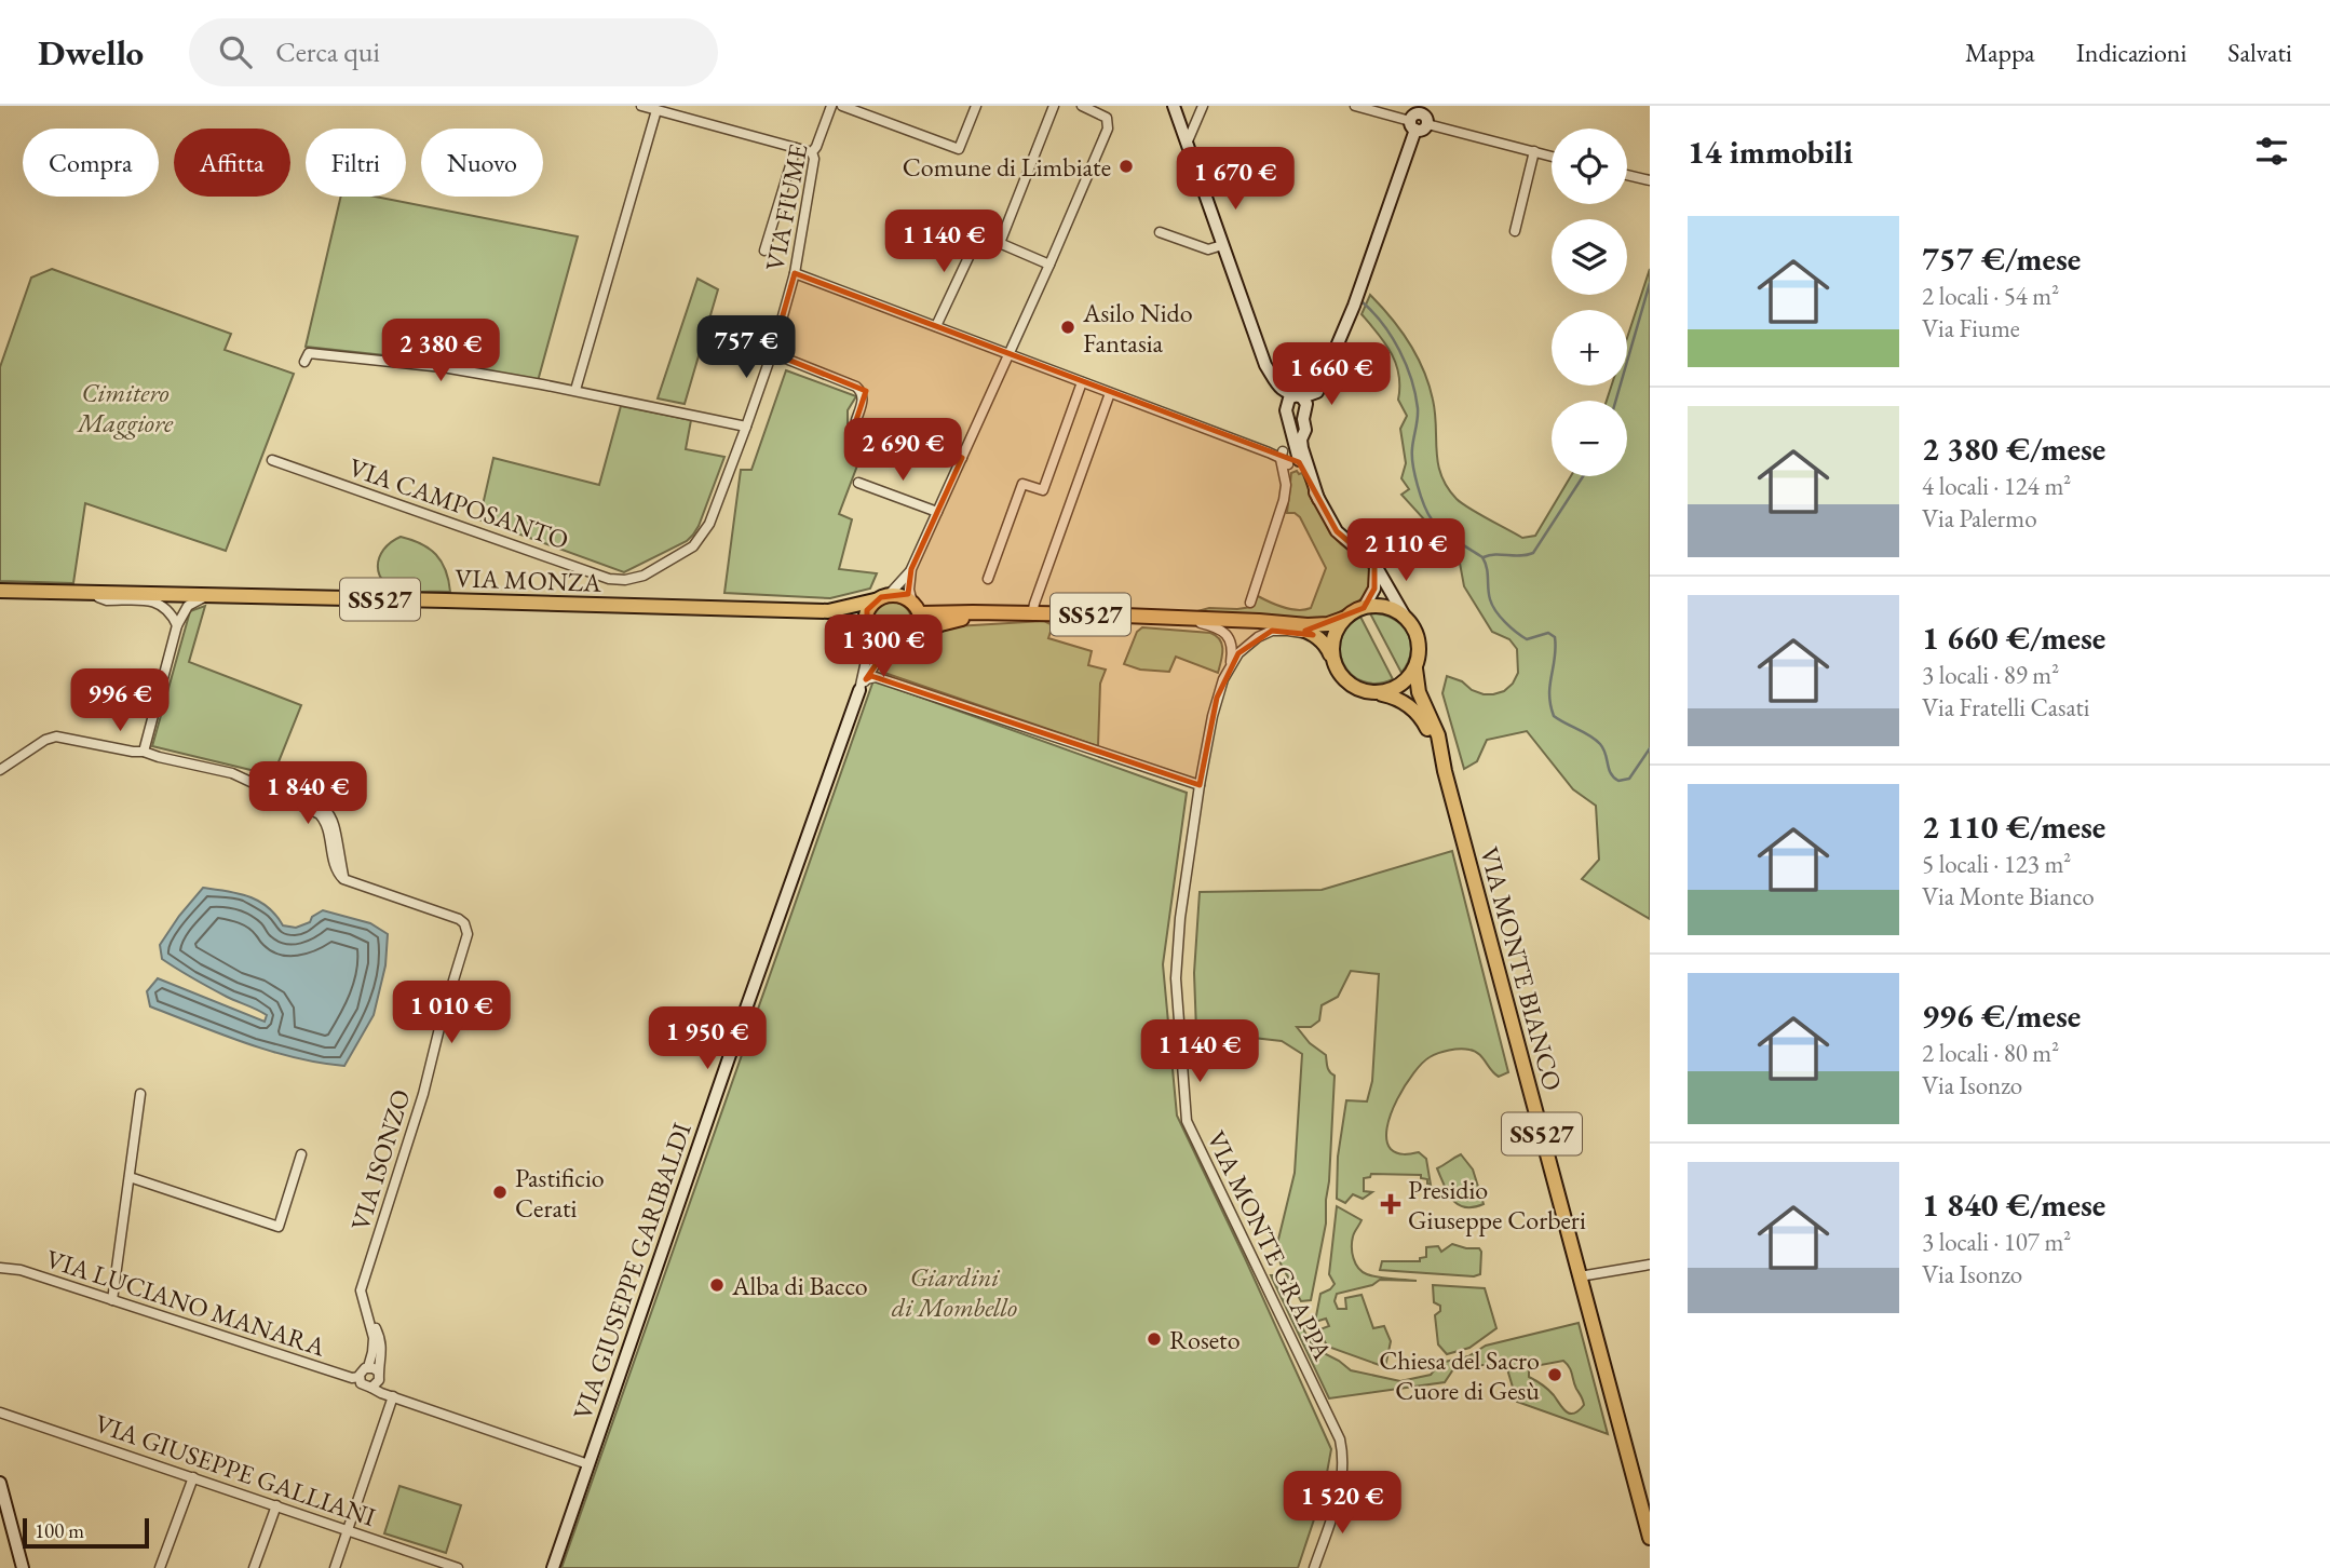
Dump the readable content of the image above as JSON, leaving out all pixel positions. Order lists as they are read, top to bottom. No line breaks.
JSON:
{"streets":{"main road":["VIA MONZA","SS527","VIA MONTE BIANCO"],"street":["VIA FIUME","VIA CAMPOSANTO","VIA ISONZO","VIA MONTE GRAPPA","VIA GIUSEPPE GARIBALDI","VIA LUCIANO MANARA","VIA GIUSEPPE GALLIANI"]},"crossings":[["VIA FIUME","VIA CAMPOSANTO"],["VIA MONZA","SS527"],["VIA MONZA","VIA GIUSEPPE GARIBALDI"],["SS527","VIA MONTE BIANCO"],["SS527","VIA MONTE GRAPPA"],["SS527","VIA GIUSEPPE GARIBALDI"],["VIA ISONZO","VIA LUCIANO MANARA"]],"parks":["Cimitero Maggiore","Giardini di Mombello"],"places":{"other":["Comune di Limbiate","Asilo Nido Fantasia","Pastificio Cerati","Alba di Bacco","Roseto","Chiesa del Sacro Cuore di Gesù"],"health":["Presidio Giuseppe Corberi"]},"scale_bar":"100 m","page":{"header":"Dwello","search":"Cerca qui","nav":["Mappa","Indicazioni","Salvati"],"heading":"14 immobili","map_buttons":["+","−"],"chip":["Compra","Affitta","Filtri","Nuovo"],"price":["1 670 €","1 140 €","757 €","2 380 €","1 660 €","2 690 €","2 110 €","1 300 €","996 €","1 840 €","1 010 €","1 950 €","1 140 €","1 520 €"],"list":[{"name":"757 €/mese","note":"2 locali · 54 m² · Via Fiume"},{"name":"2 380 €/mese","note":"4 locali · 124 m² · Via Palermo"},{"name":"1 660 €/mese","note":"3 locali · 89 m² · Via Fratelli Casati"},{"name":"2 110 €/mese","note":"5 locali · 123 m² · Via Monte Bianco"},{"name":"996 €/mese","note":"2 locali · 80 m² · Via Isonzo"},{"name":"1 840 €/mese","note":"3 locali · 107 m² · Via Isonzo"}],"scale":"100 m"}}
